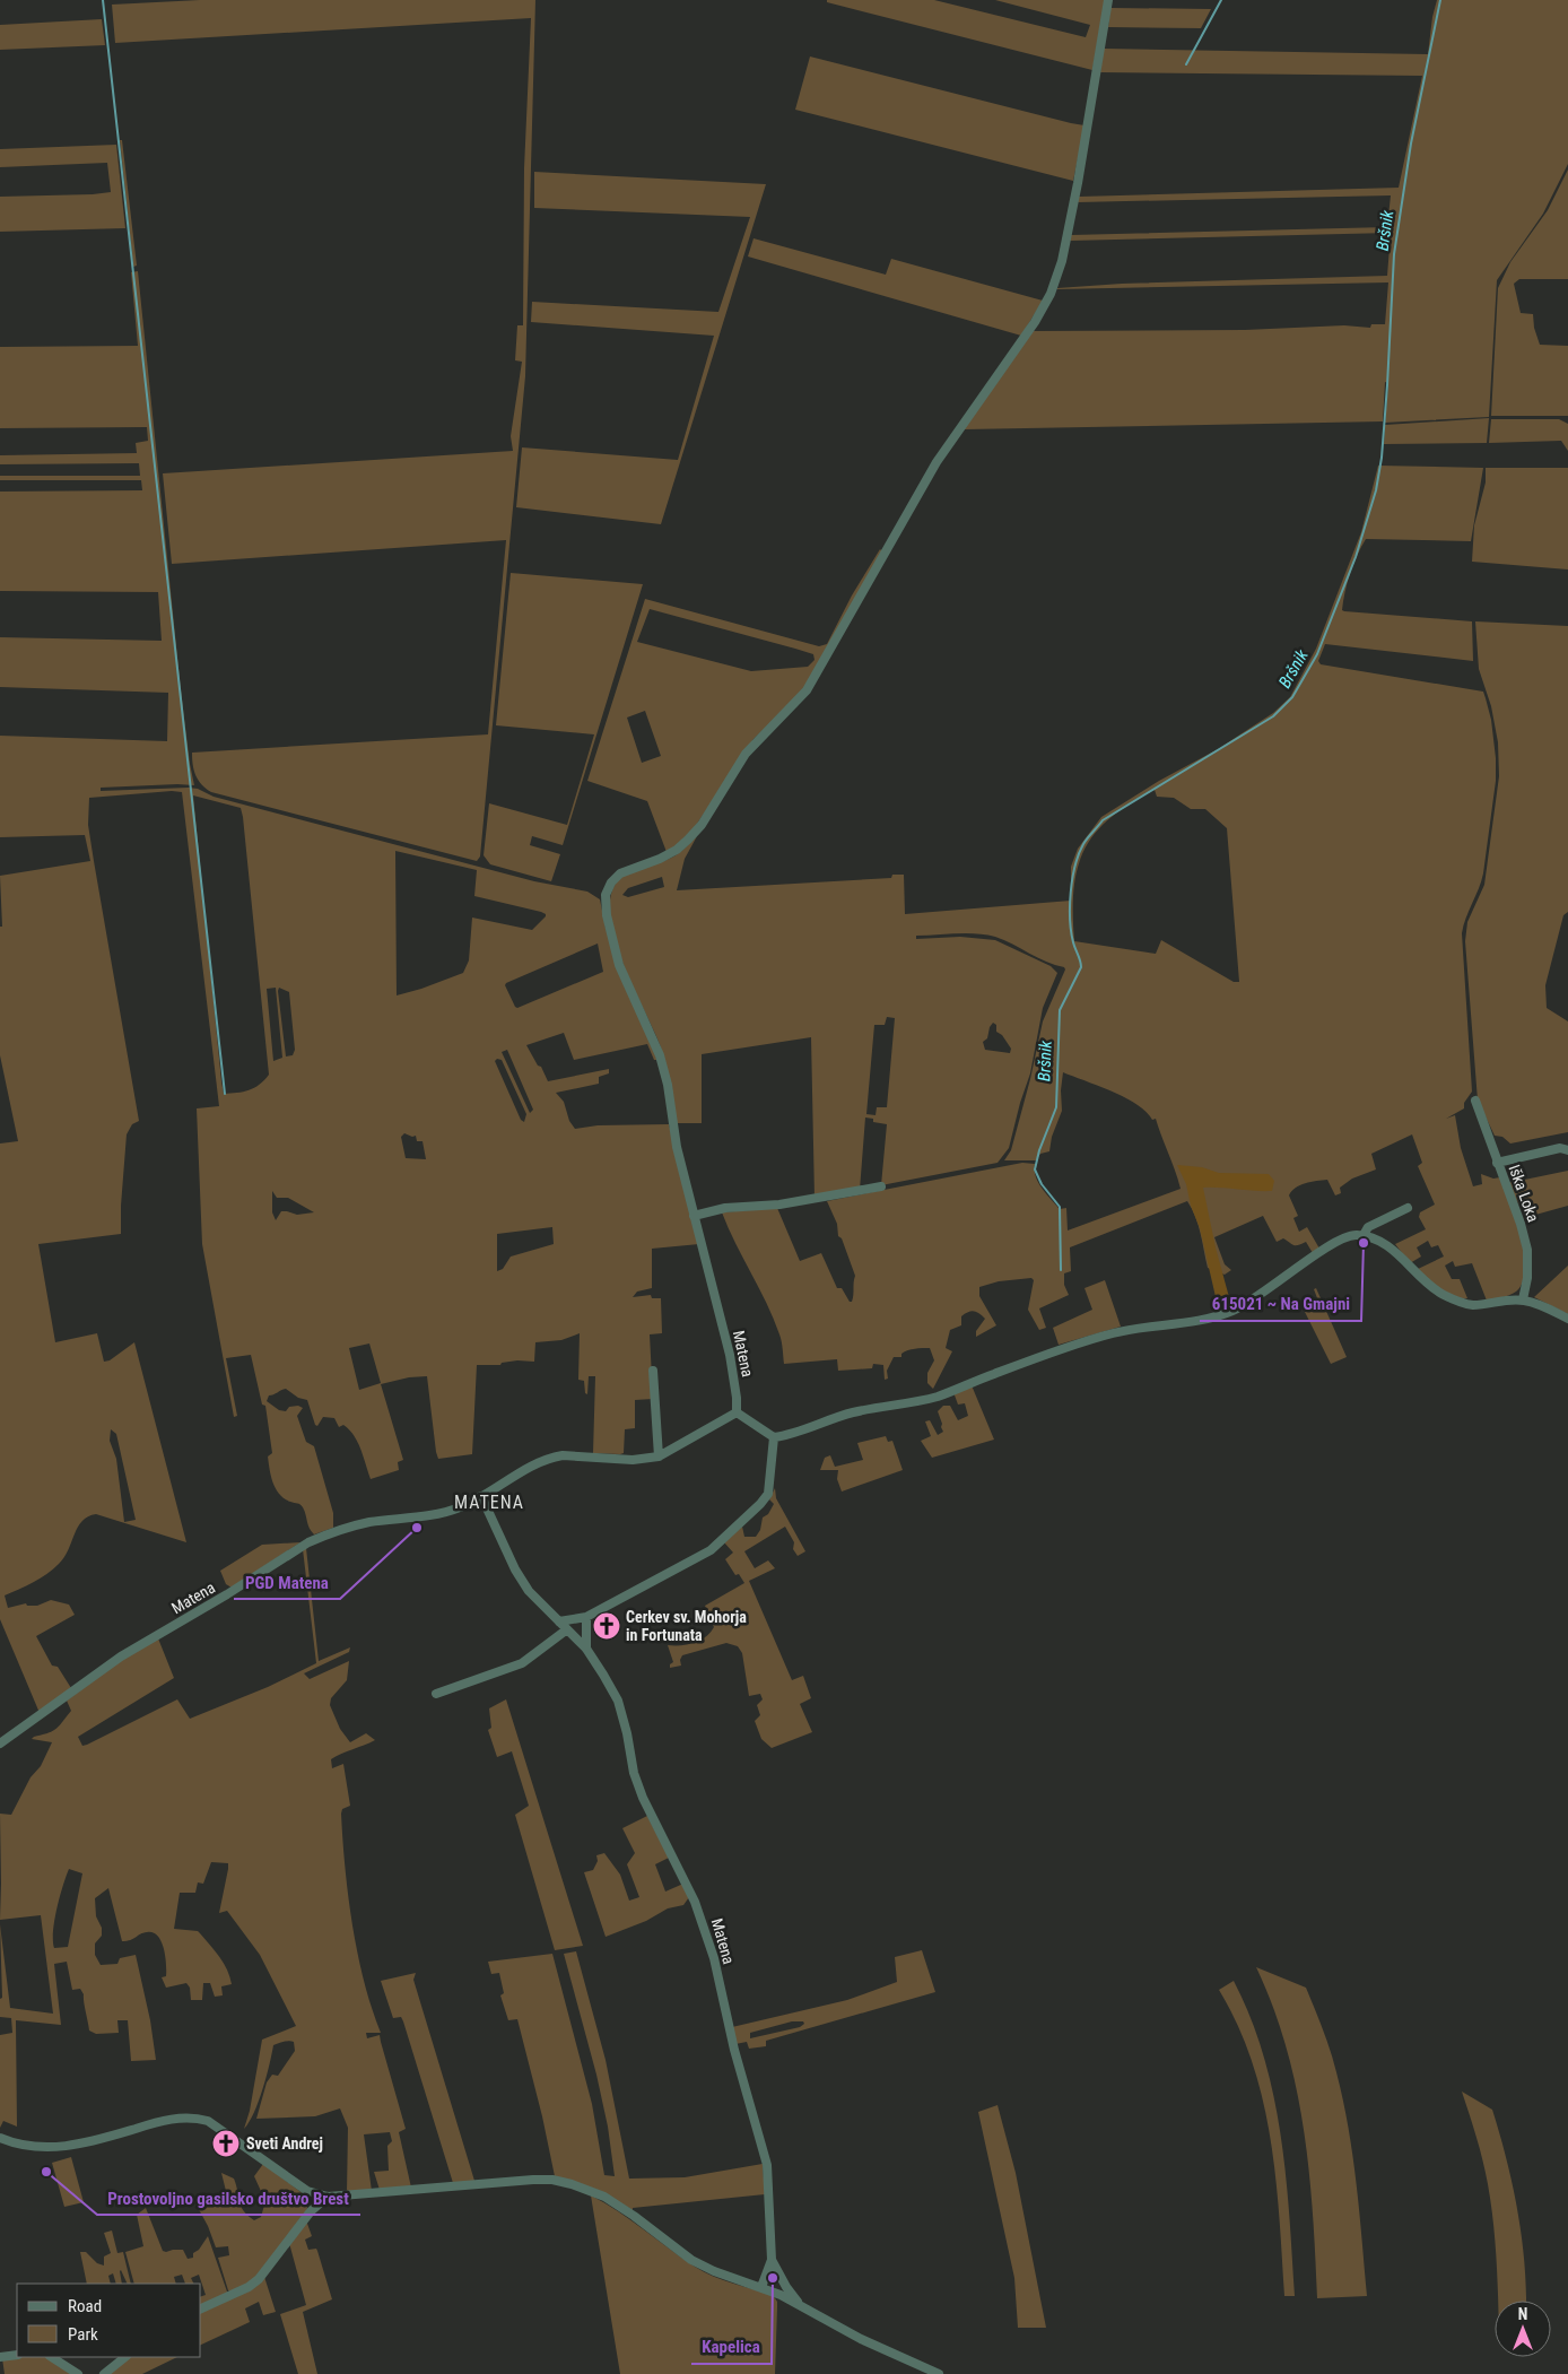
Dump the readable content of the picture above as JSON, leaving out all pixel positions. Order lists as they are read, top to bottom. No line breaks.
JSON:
{"streets":{"street":["Iška Loka","Matena"]},"districts":["MATENA"],"water":["Bršnik"],"places":{"other":["615021 ~ Na Gmajni","PGD Matena","Prostovoljno gasilsko društvo Brest","Kapelica"],"church":["Cerkev sv. Mohorja in Fortunata","Sveti Andrej"]},"legend":["Road","Park"],"north":"top"}
